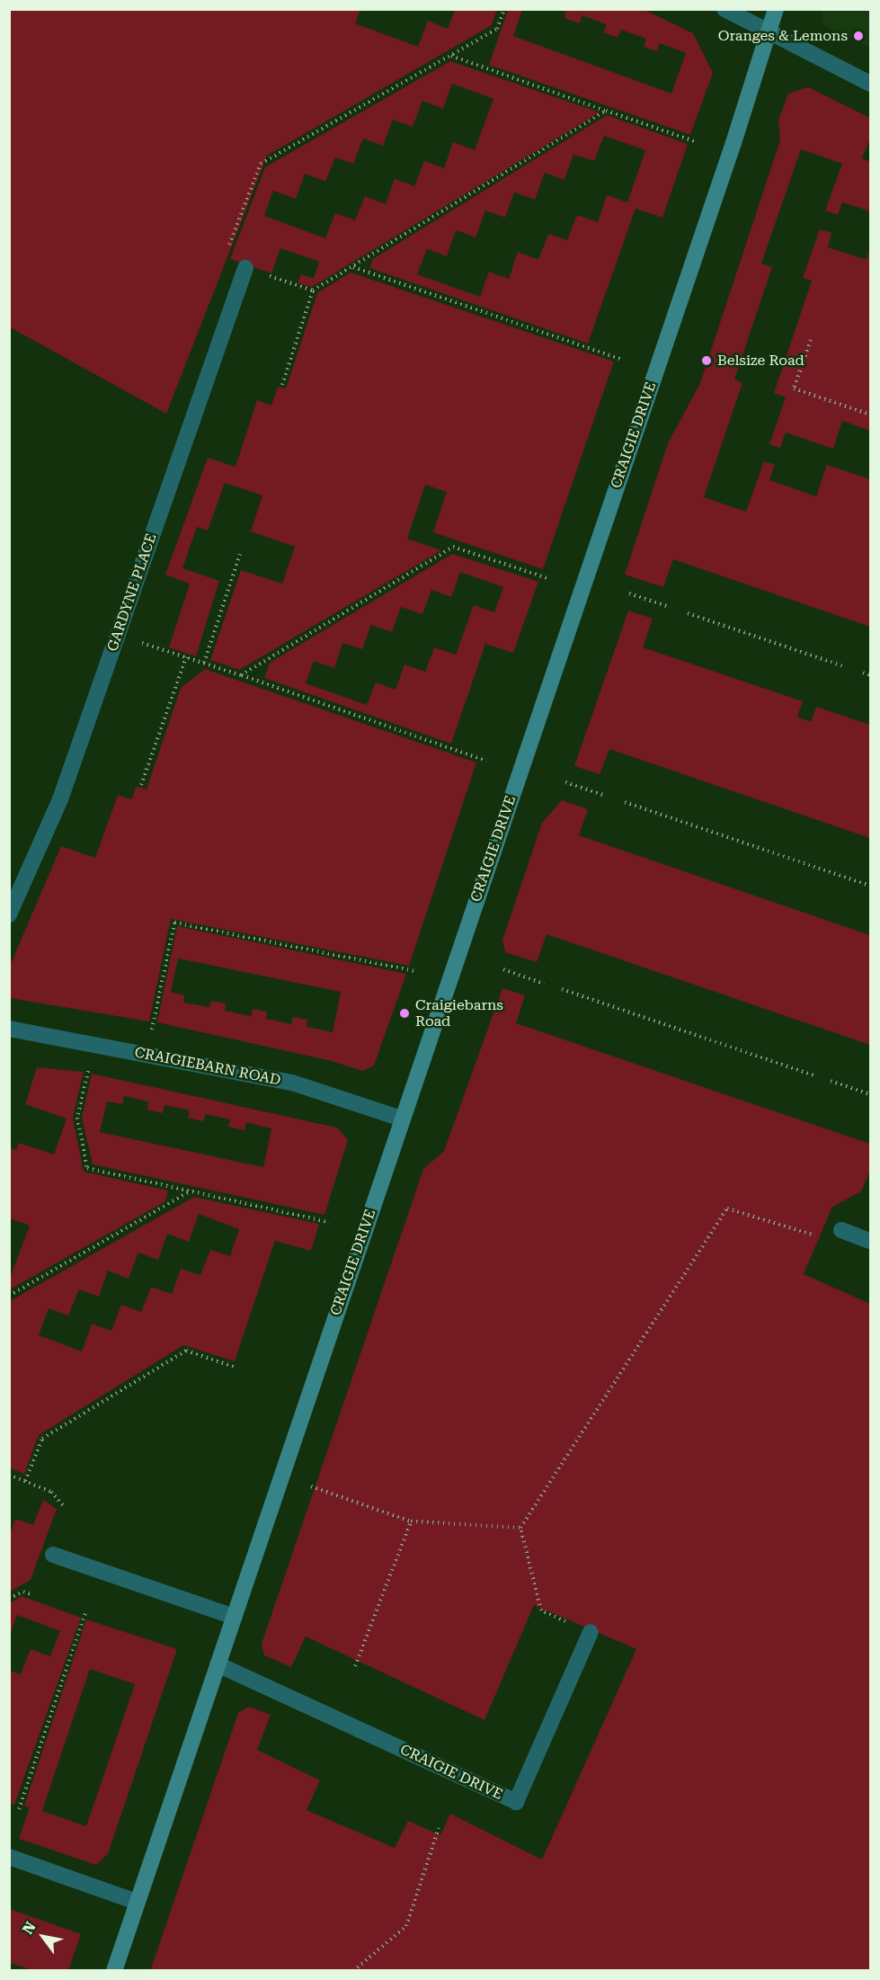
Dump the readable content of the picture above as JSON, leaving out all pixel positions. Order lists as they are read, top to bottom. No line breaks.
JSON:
{"streets":{"street":["CRAIGIE DRIVE","GARDYNE PLACE","CRAIGIEBARN ROAD"]},"crossings":[["CRAIGIE DRIVE","CRAIGIEBARN ROAD"]],"places":["Oranges & Lemons","Belsize Road","Craigiebarns Road"],"north":"top left"}
